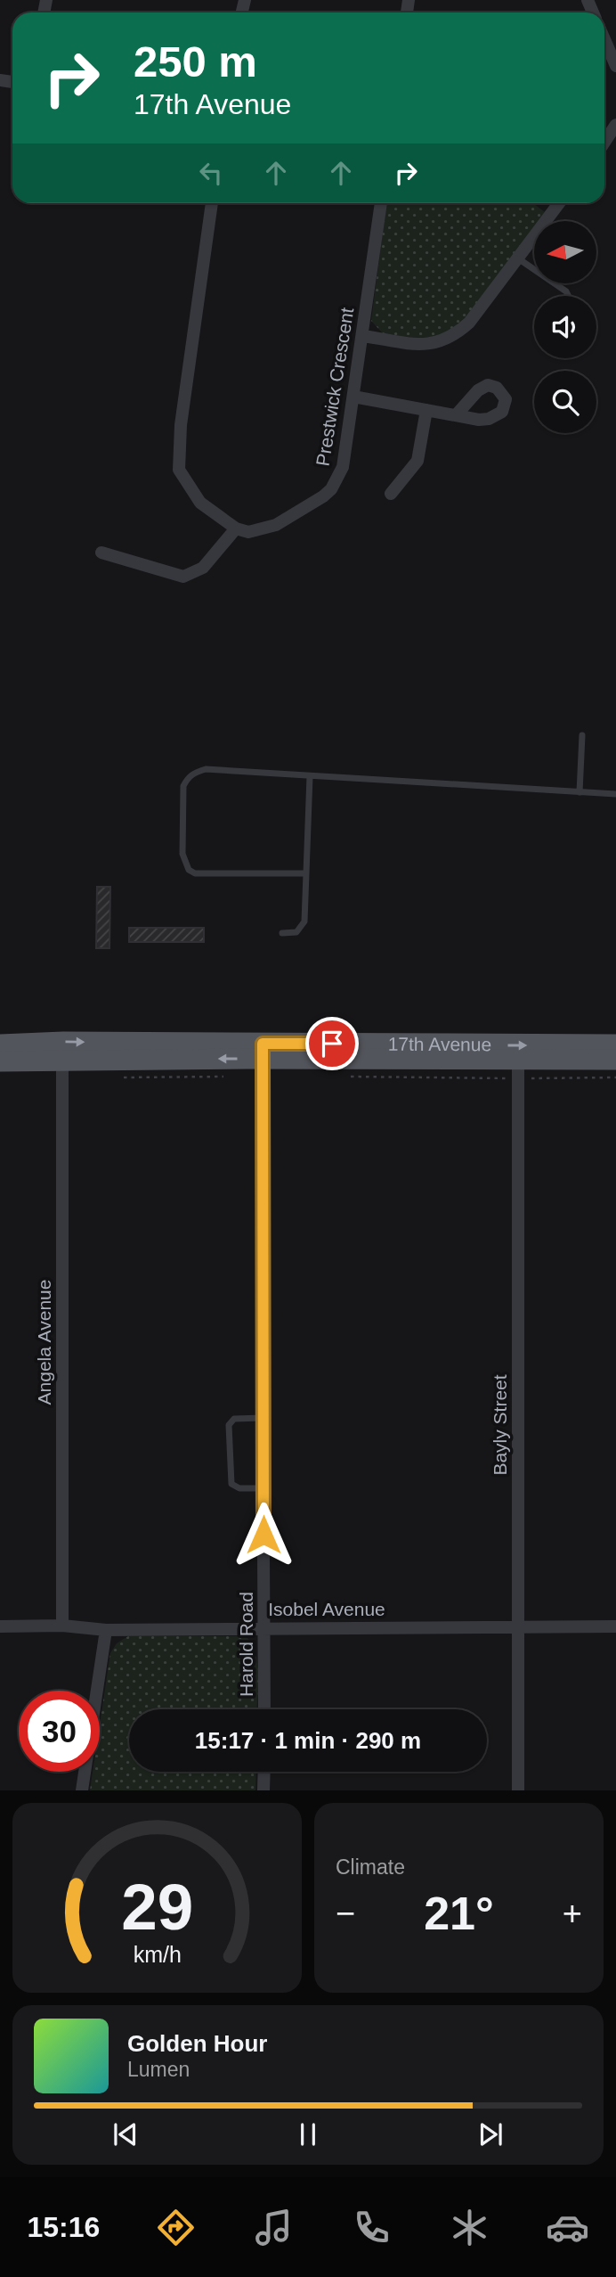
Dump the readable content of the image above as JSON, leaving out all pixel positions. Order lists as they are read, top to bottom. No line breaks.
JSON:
{"streets":{"main road":["17th Avenue"],"street":["Prestwick Crescent","Angela Avenue","Bayly Street","Isobel Avenue","Harold Road"]},"crossings":[["17th Avenue","Angela Avenue"],["17th Avenue","Bayly Street"],["17th Avenue","Harold Road"],["Angela Avenue","Isobel Avenue"],["Bayly Street","Isobel Avenue"],["Isobel Avenue","Harold Road"]],"north":"left","page":{"turn":["250 m","17th Avenue"],"limit":"30","trip":"15:17 · 1 min · 290 m","tile":"Climate","heat":["−","21°","+"],"song":["Golden Hour","Lumen"],"tabs":"15:16","gauge":["29","km/h"]}}
